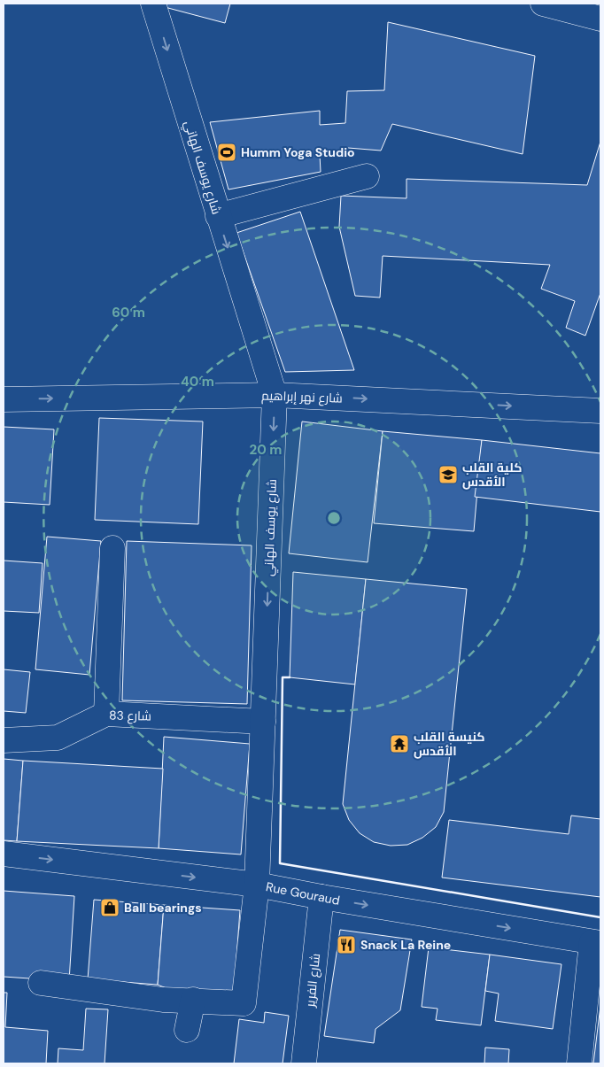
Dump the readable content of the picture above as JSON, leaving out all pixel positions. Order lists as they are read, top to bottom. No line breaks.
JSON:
{"streets":{"street":["شارع يوسف الهاني","شارع نهر إبراهيم","شارع 83","Rue Gouraud","شارع الفرير"]},"crossings":[["شارع يوسف الهاني","شارع نهر إبراهيم"],["شارع يوسف الهاني","شارع 83"],["شارع يوسف الهاني","Rue Gouraud"],["Rue Gouraud","شارع الفرير"]],"one_way":["شارع يوسف الهاني","شارع نهر إبراهيم","Rue Gouraud"],"places":{"sports":["Humm Yoga Studio"],"school or university":["كلية القلب الأقدس"],"temple":["كنيسة القلب الأقدس"],"shop":["Ball bearings"],"restaurant":["Snack La Reine"]},"rings":["60 m","40 m","20 m"]}
